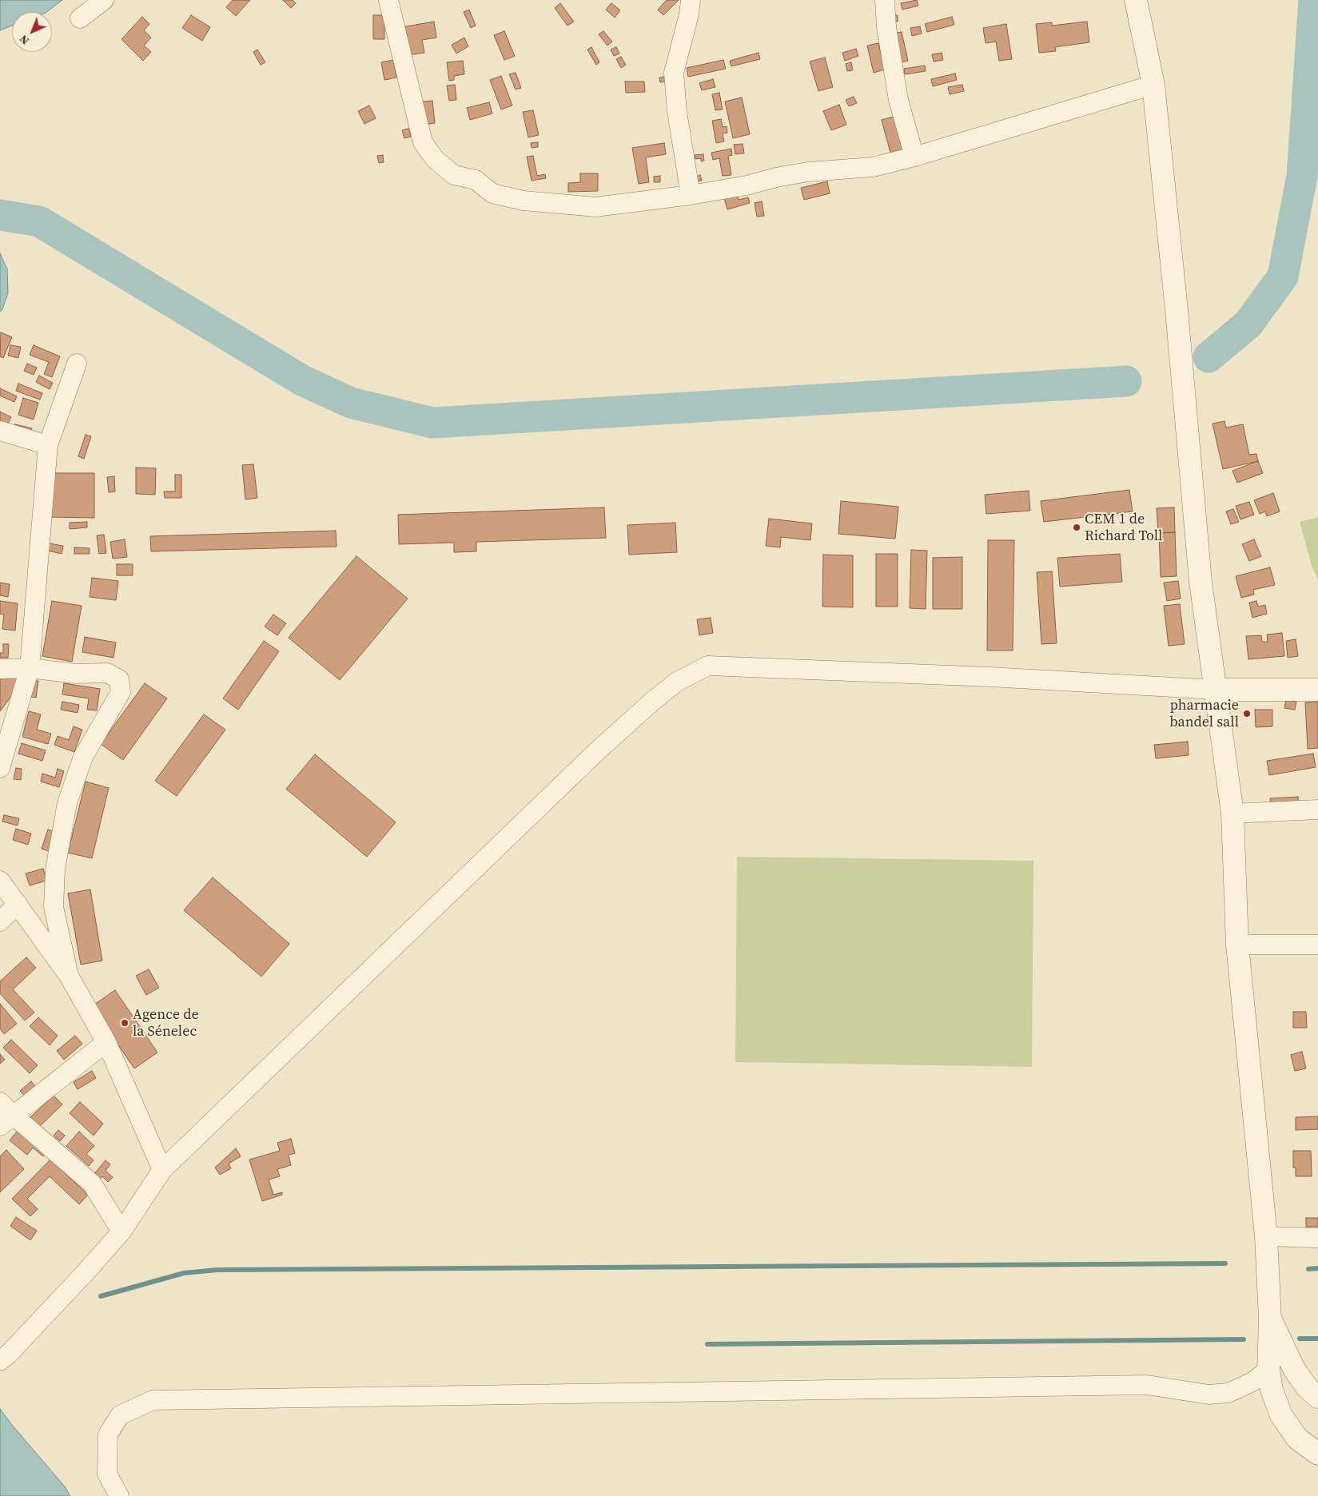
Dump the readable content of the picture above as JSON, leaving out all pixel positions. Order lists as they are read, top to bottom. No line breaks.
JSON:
{"places":["CEM 1 de Richard Toll","pharmacie bandel sall","Agence de la Sénelec"],"north":"bottom left"}
